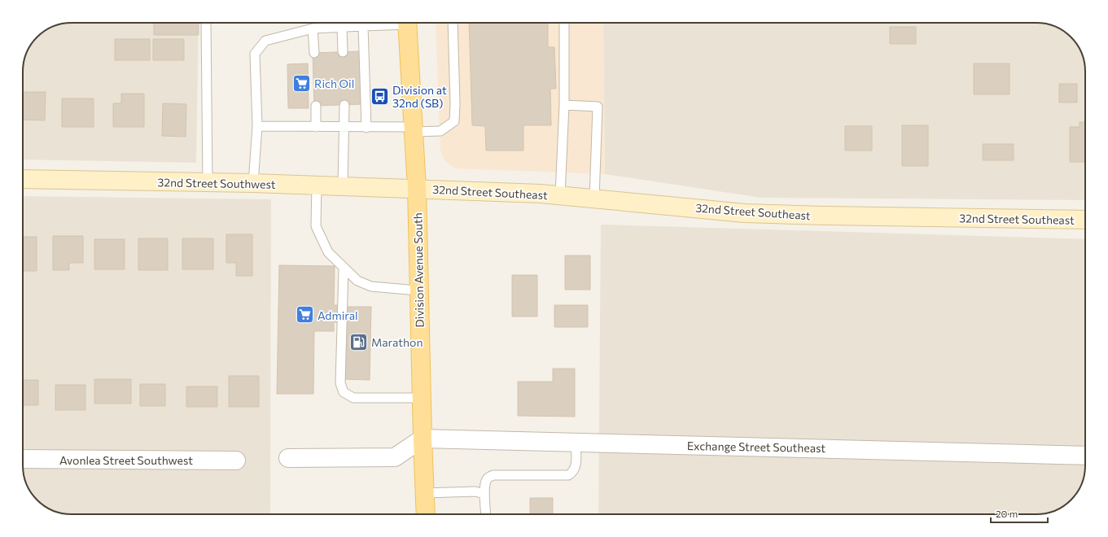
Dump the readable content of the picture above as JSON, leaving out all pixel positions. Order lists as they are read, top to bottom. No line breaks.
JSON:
{"streets":{"main road":["Division Avenue South"],"street":["32nd Street Southwest","32nd Street Southeast","Exchange Street Southeast","Avonlea Street Southwest"]},"crossings":[["32nd Street Southwest","32nd Street Southeast"],["32nd Street Southwest","Division Avenue South"],["32nd Street Southeast","Division Avenue South"],["Division Avenue South","Exchange Street Southeast"]],"places":{"supermarket":["Rich Oil","Admiral"],"bus stop":["Division at 32nd (SB)"],"fuel station":["Marathon"]},"scale_bar":"20 m"}
